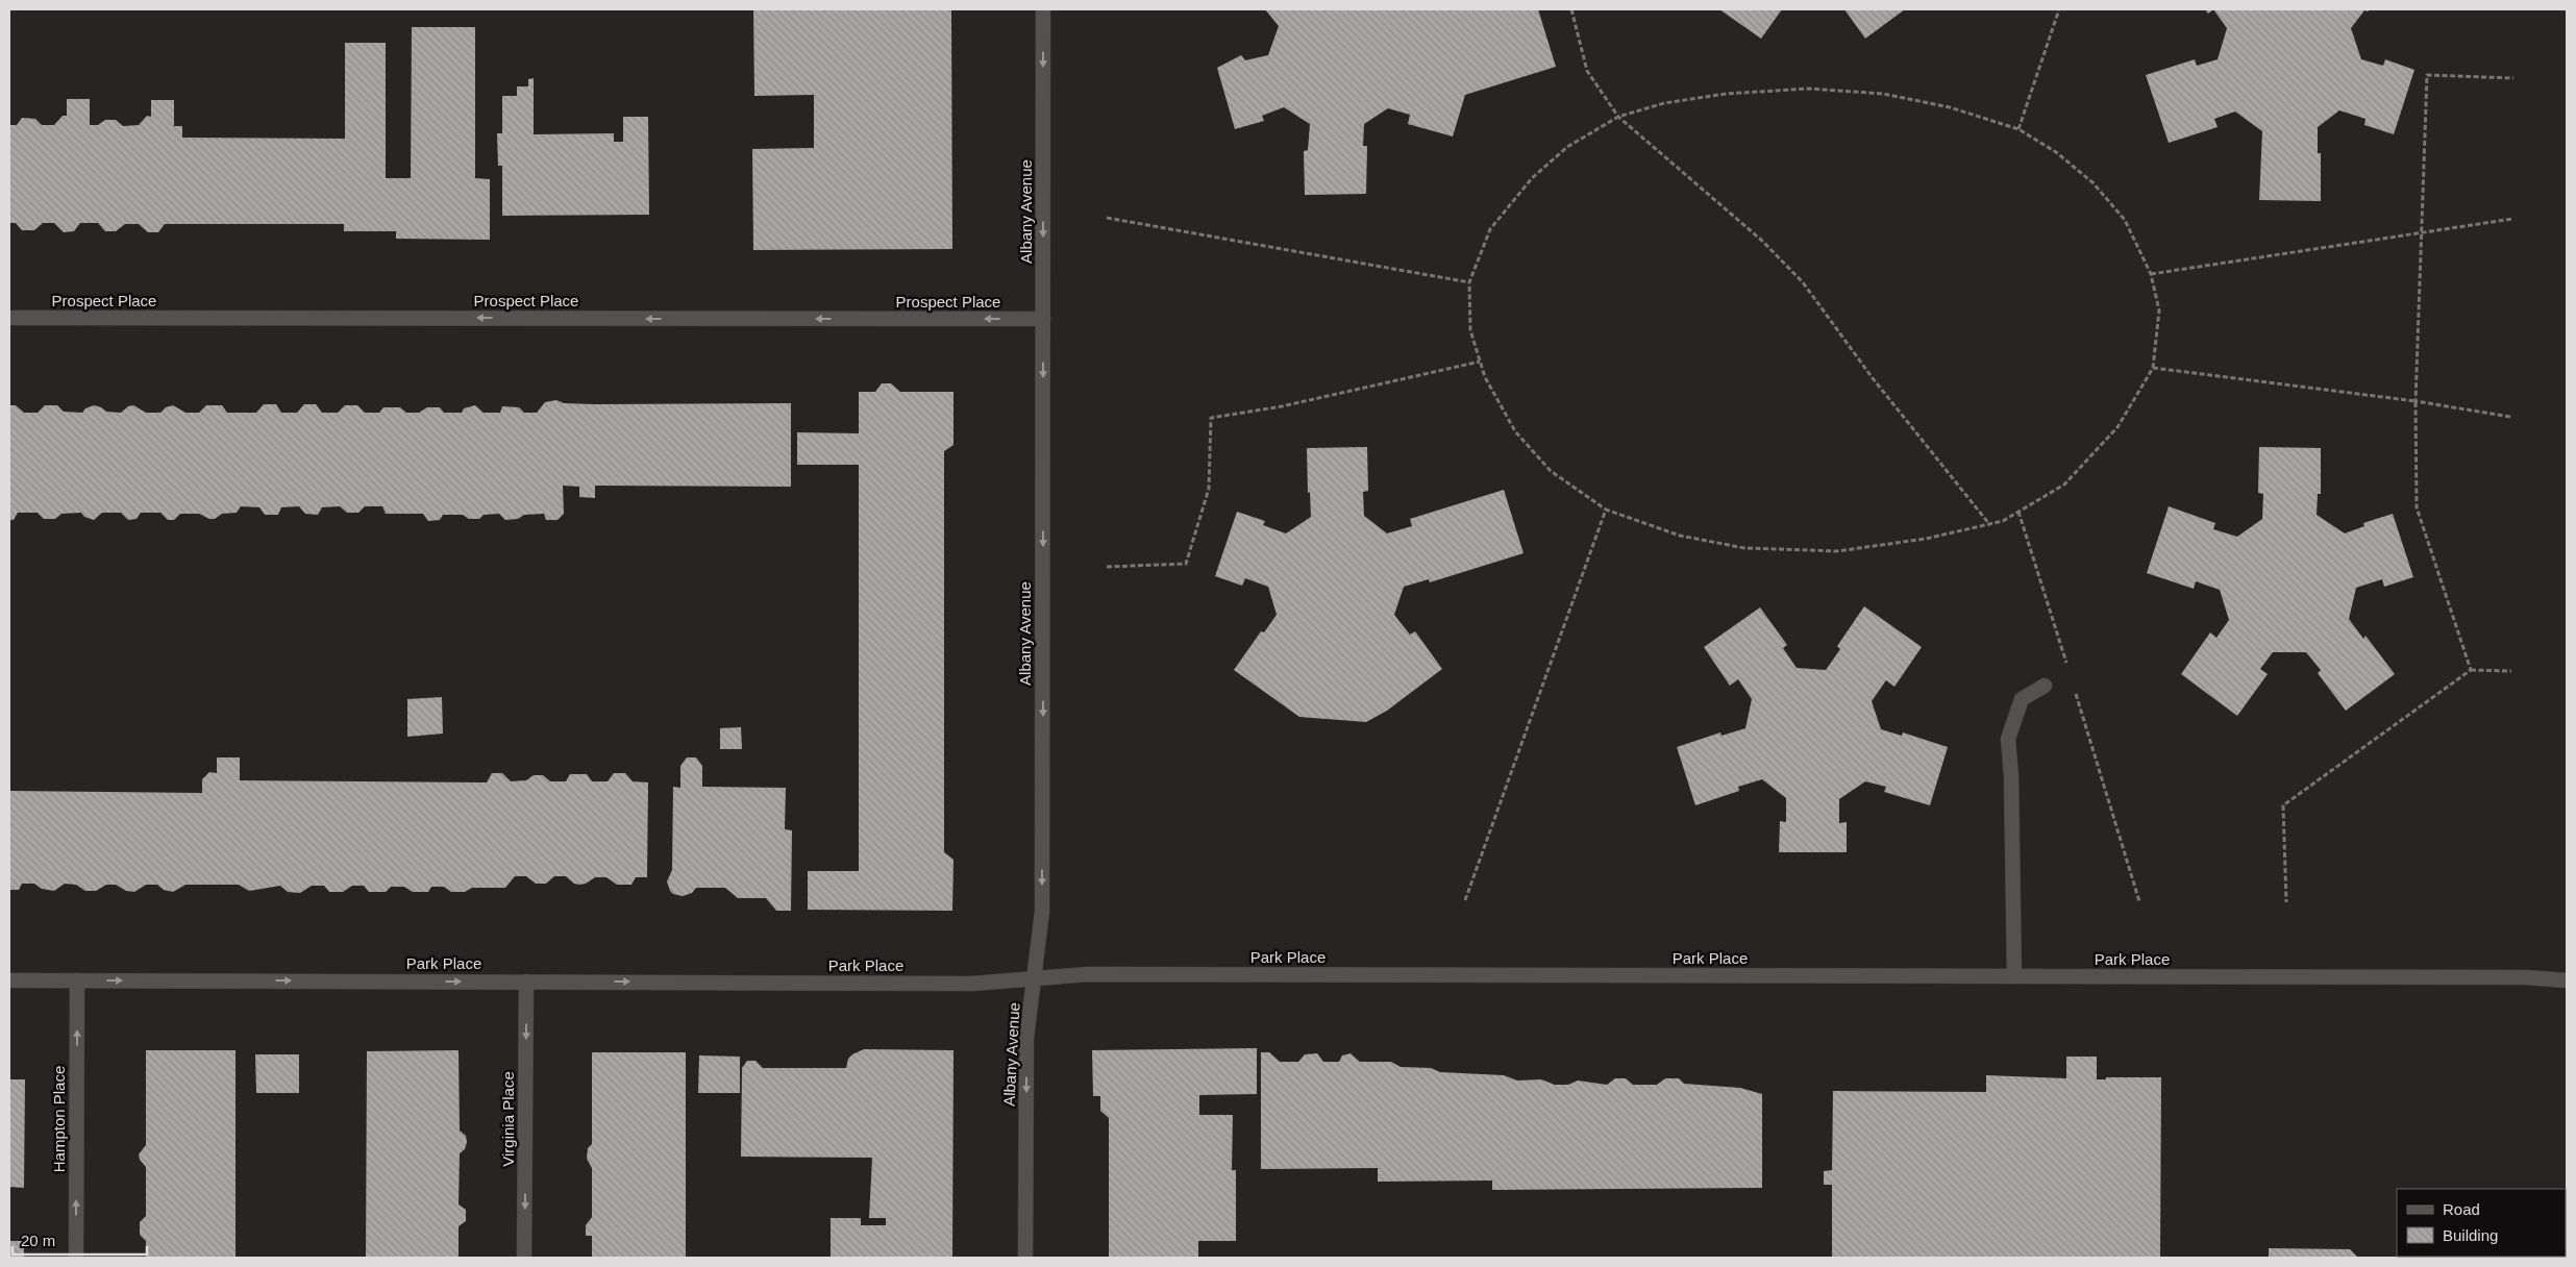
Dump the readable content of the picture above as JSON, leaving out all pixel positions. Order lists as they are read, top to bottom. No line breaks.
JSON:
{"streets":{"street":["Albany Avenue","Prospect Place","Park Place","Hampton Place","Virginia Place"]},"crossings":[["Albany Avenue","Prospect Place"],["Albany Avenue","Park Place"],["Park Place","Hampton Place"],["Park Place","Virginia Place"]],"one_way":["Albany Avenue","Prospect Place","Park Place","Hampton Place","Virginia Place"],"legend":["Road","Building"],"scale_bar":"20 m"}
